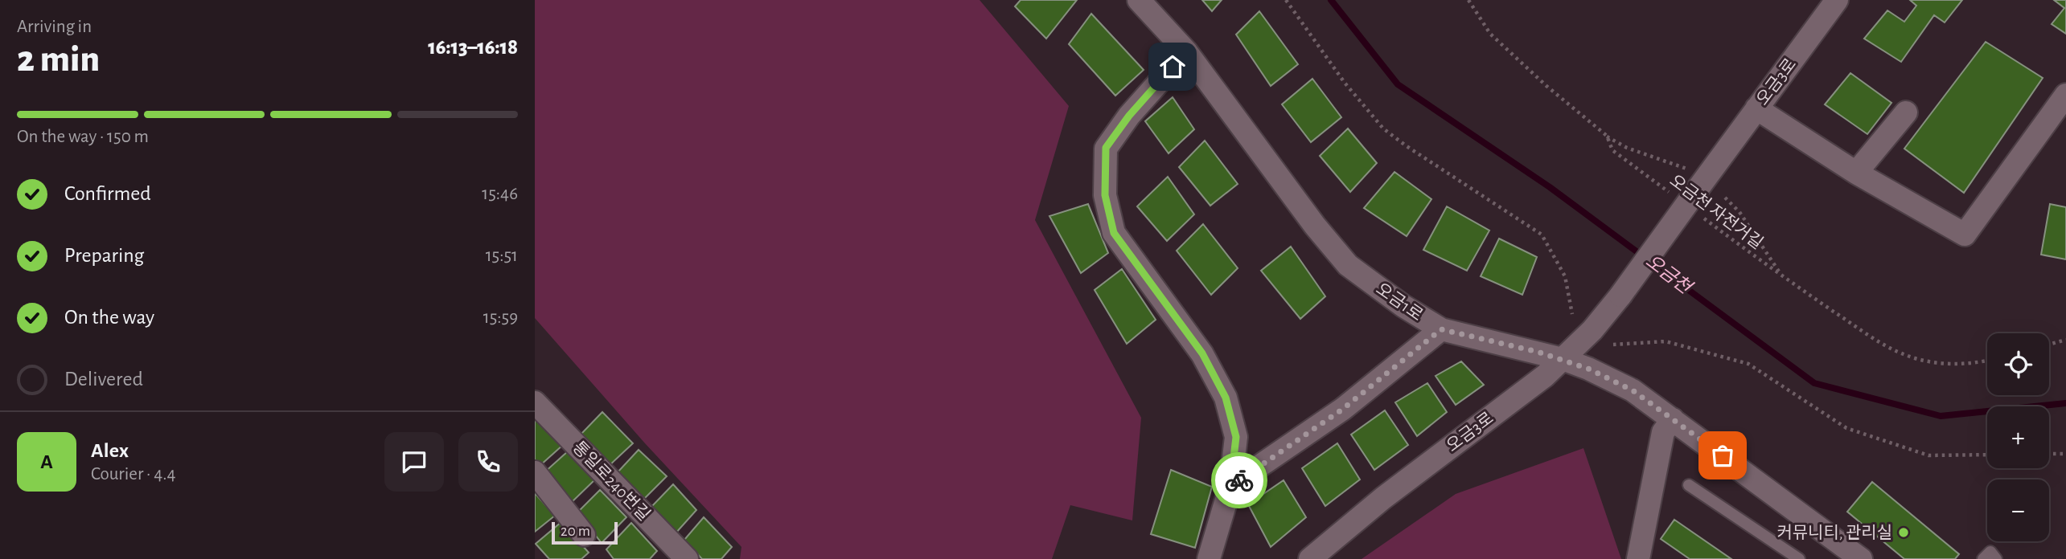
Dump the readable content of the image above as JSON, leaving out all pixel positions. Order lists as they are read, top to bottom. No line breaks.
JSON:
{"streets":{"street":["오금3로","오금1로","통일로240번길"],"path":["오금천 자전거길"]},"crossings":[["오금3로","오금천 자전거길"],["오금3로","오금1로"]],"water":["오금천"],"places":["커뮤니티, 관리실"],"scale_bar":"20 m","page":{"heading":["2 min","Arriving in","16:13–16:18"],"panel":["Alex","Courier · 4.4"],"bar":"On the way · 150 m","list":[["Confirmed","15:46"],["Preparing","15:51"],["On the way","15:59"],"Delivered"],"map_buttons":["+","−"],"round":"A","scale":"20 m"}}
